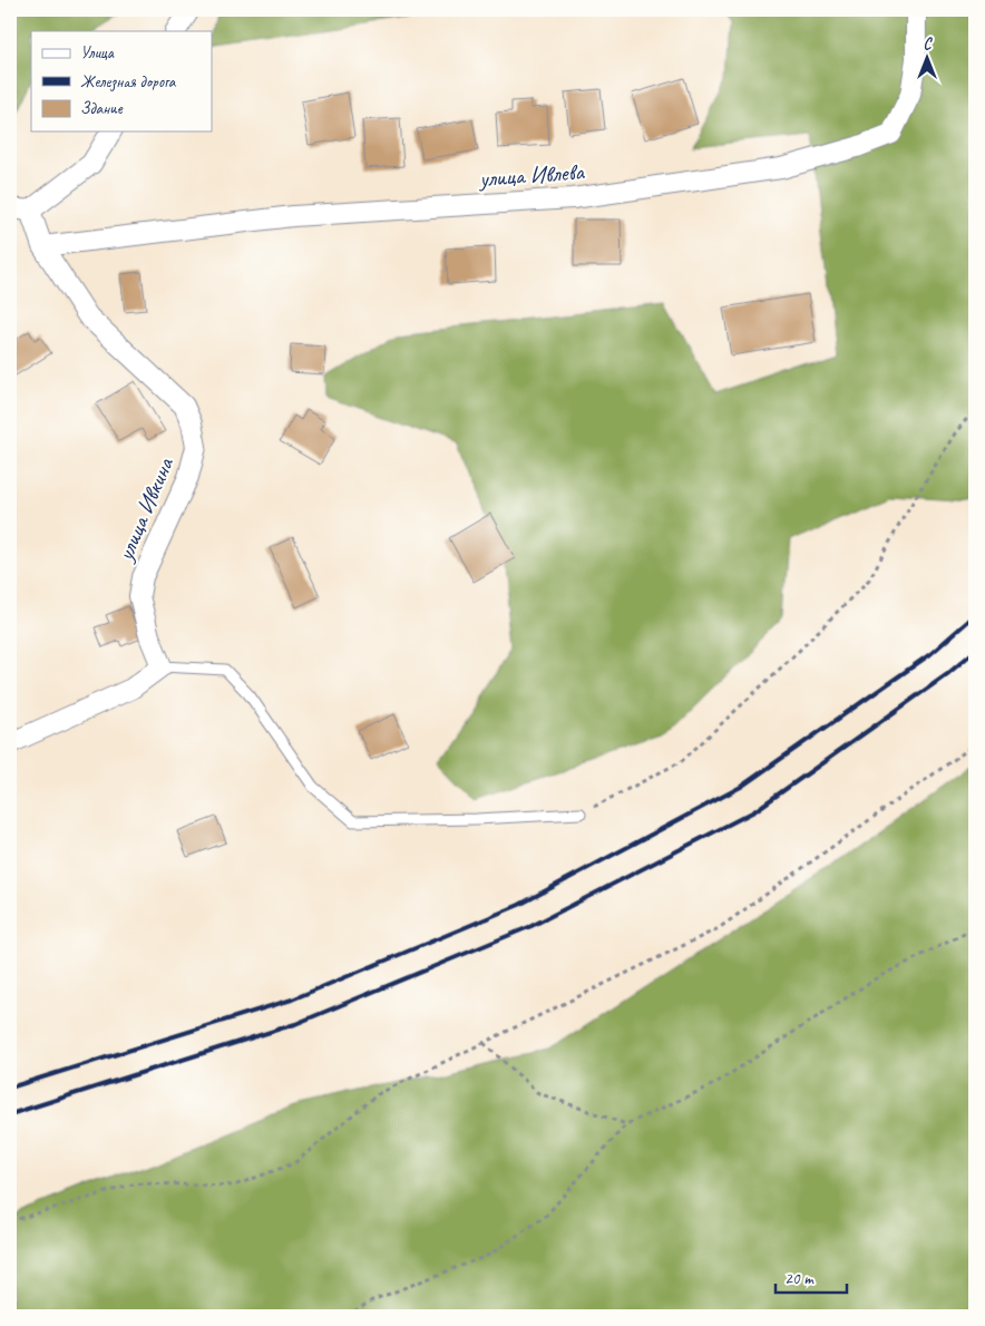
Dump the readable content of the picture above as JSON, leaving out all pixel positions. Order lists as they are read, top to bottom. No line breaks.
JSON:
{"streets":{"street":["улица Ивлева","улица Ивкина"]},"crossings":[["улица Ивлева","улица Ивкина"]],"legend":["Улица","Железная дорога","Здание"],"scale_bar":"20 m","north":"top"}
